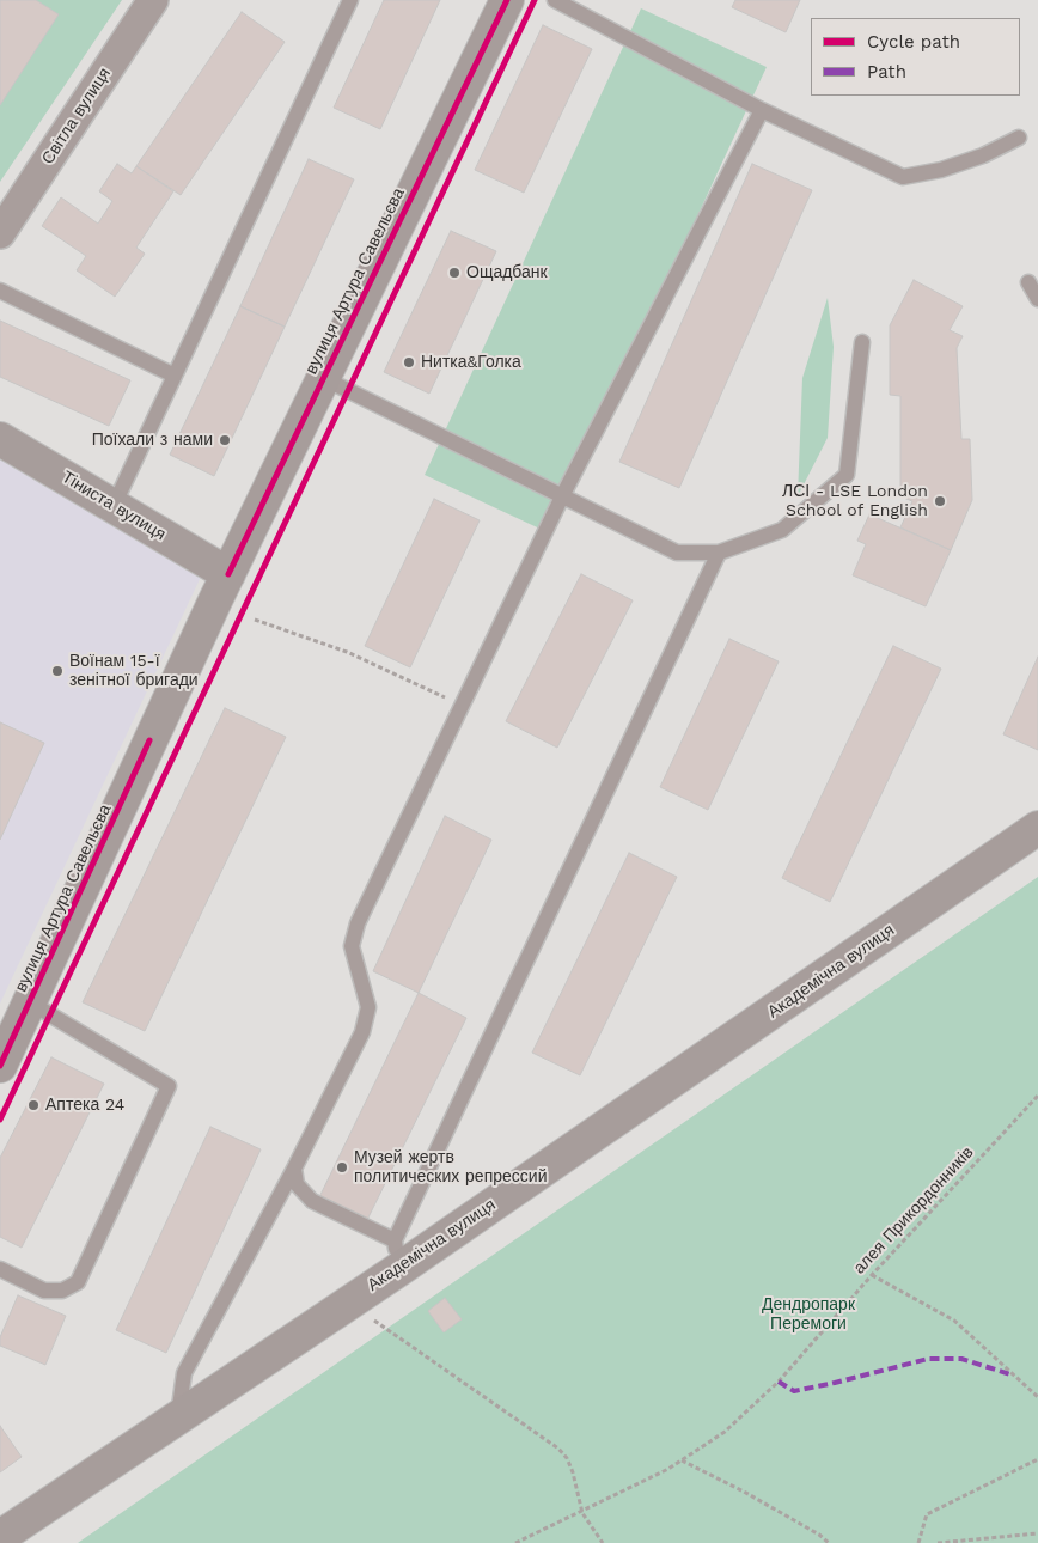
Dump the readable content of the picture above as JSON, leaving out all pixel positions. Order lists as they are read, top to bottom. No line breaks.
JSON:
{"streets":{"street":["Світла вулиця","вулиця Артура Савельєва","Тіниста вулиця","Академічна вулиця"],"path":["алея Прикордонників"]},"crossings":[["вулиця Артура Савельєва","Тіниста вулиця"]],"parks":["Дендропарк Перемоги"],"places":["Ощадбанк","Нитка&Голка","Поїхали з нами","ЛСІ - LSE London School of English","Воїнам 15-ї зенітної бригади","Аптека 24","Музей жертв политических репрессий"],"legend":["Cycle path","Path"]}
